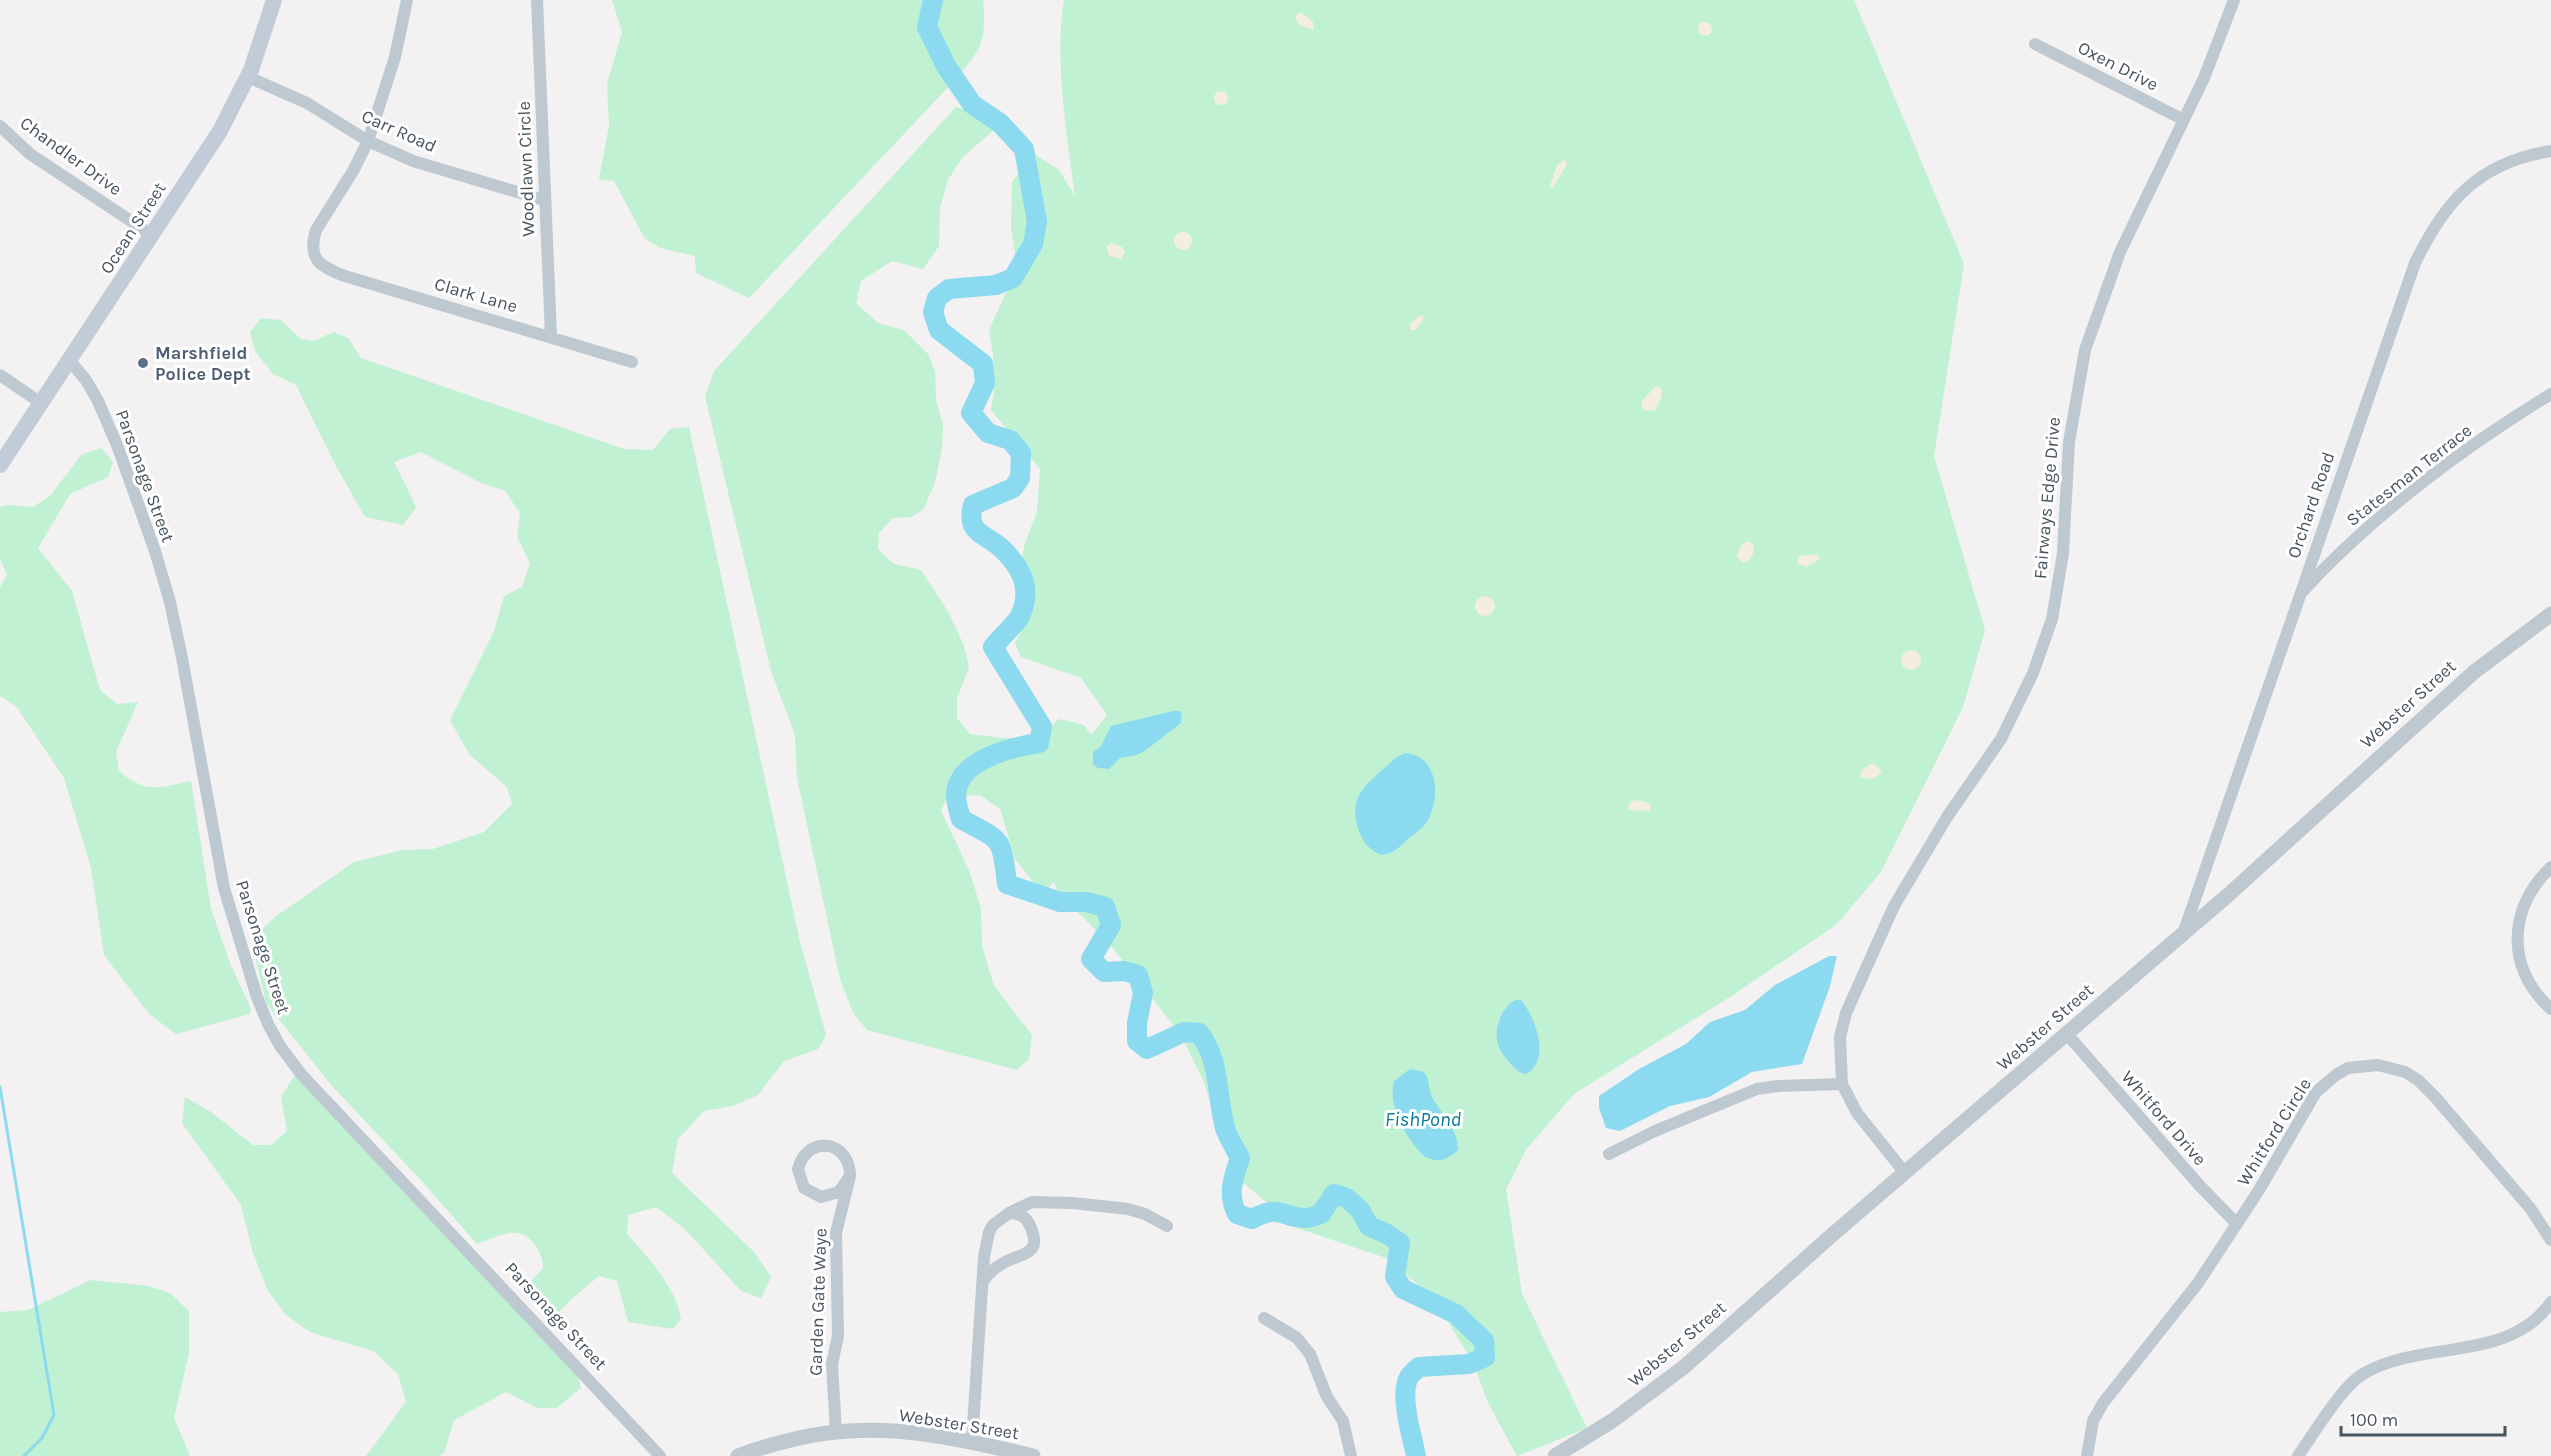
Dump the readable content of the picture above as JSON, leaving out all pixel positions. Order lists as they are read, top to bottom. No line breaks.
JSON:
{"streets":{"main road":["Ocean Street"],"street":["Oxen Drive","Carr Road","Chandler Drive","Woodlawn Circle","Clark Lane","Statesman Terrace","Parsonage Street","Fairways Edge Drive","Orchard Road","Webster Street","Whitford Drive","Whitford Circle","Garden Gate Waye"]},"crossings":[["Oxen Drive","Fairways Edge Drive"],["Carr Road","Woodlawn Circle"],["Carr Road","Ocean Street"],["Carr Road","Clark Lane"],["Chandler Drive","Ocean Street"],["Woodlawn Circle","Clark Lane"],["Ocean Street","Parsonage Street"],["Statesman Terrace","Orchard Road"],["Fairways Edge Drive","Webster Street"],["Orchard Road","Webster Street"],["Webster Street","Whitford Drive"],["Webster Street","Garden Gate Waye"],["Whitford Drive","Whitford Circle"]],"water":["FishPond"],"places":["Marshfield Police Dept"],"scale_bar":"100 m"}
